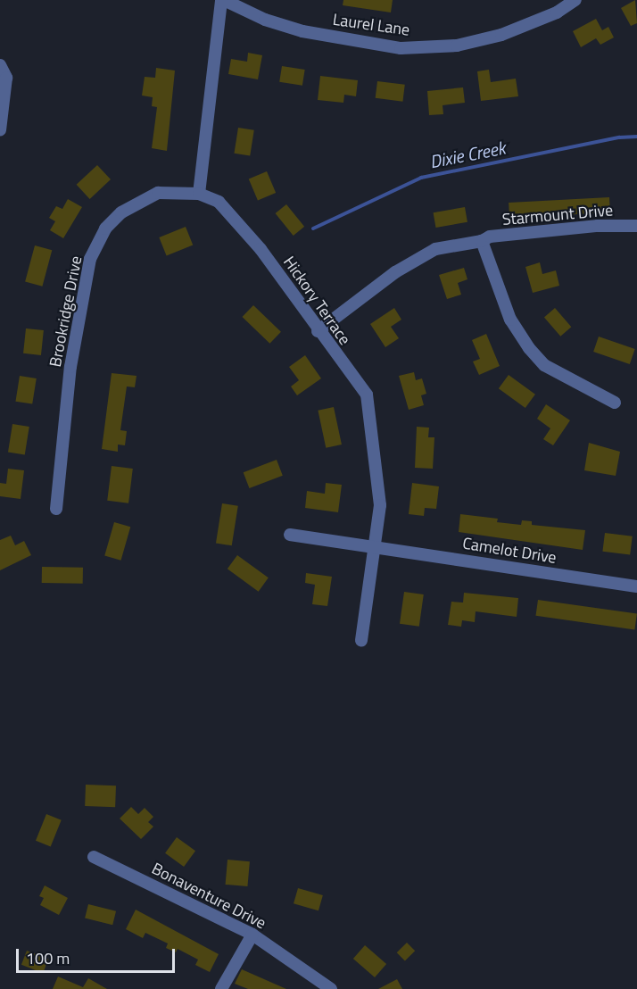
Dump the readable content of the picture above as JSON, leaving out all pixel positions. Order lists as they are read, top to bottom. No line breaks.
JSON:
{"streets":{"street":["Laurel Lane","Starmount Drive","Hickory Terrace","Brookridge Drive","Camelot Drive","Bonaventure Drive"]},"crossings":[["Starmount Drive","Hickory Terrace"],["Hickory Terrace","Brookridge Drive"],["Hickory Terrace","Camelot Drive"]],"water":["Dixie Creek"],"scale_bar":"100 m"}
